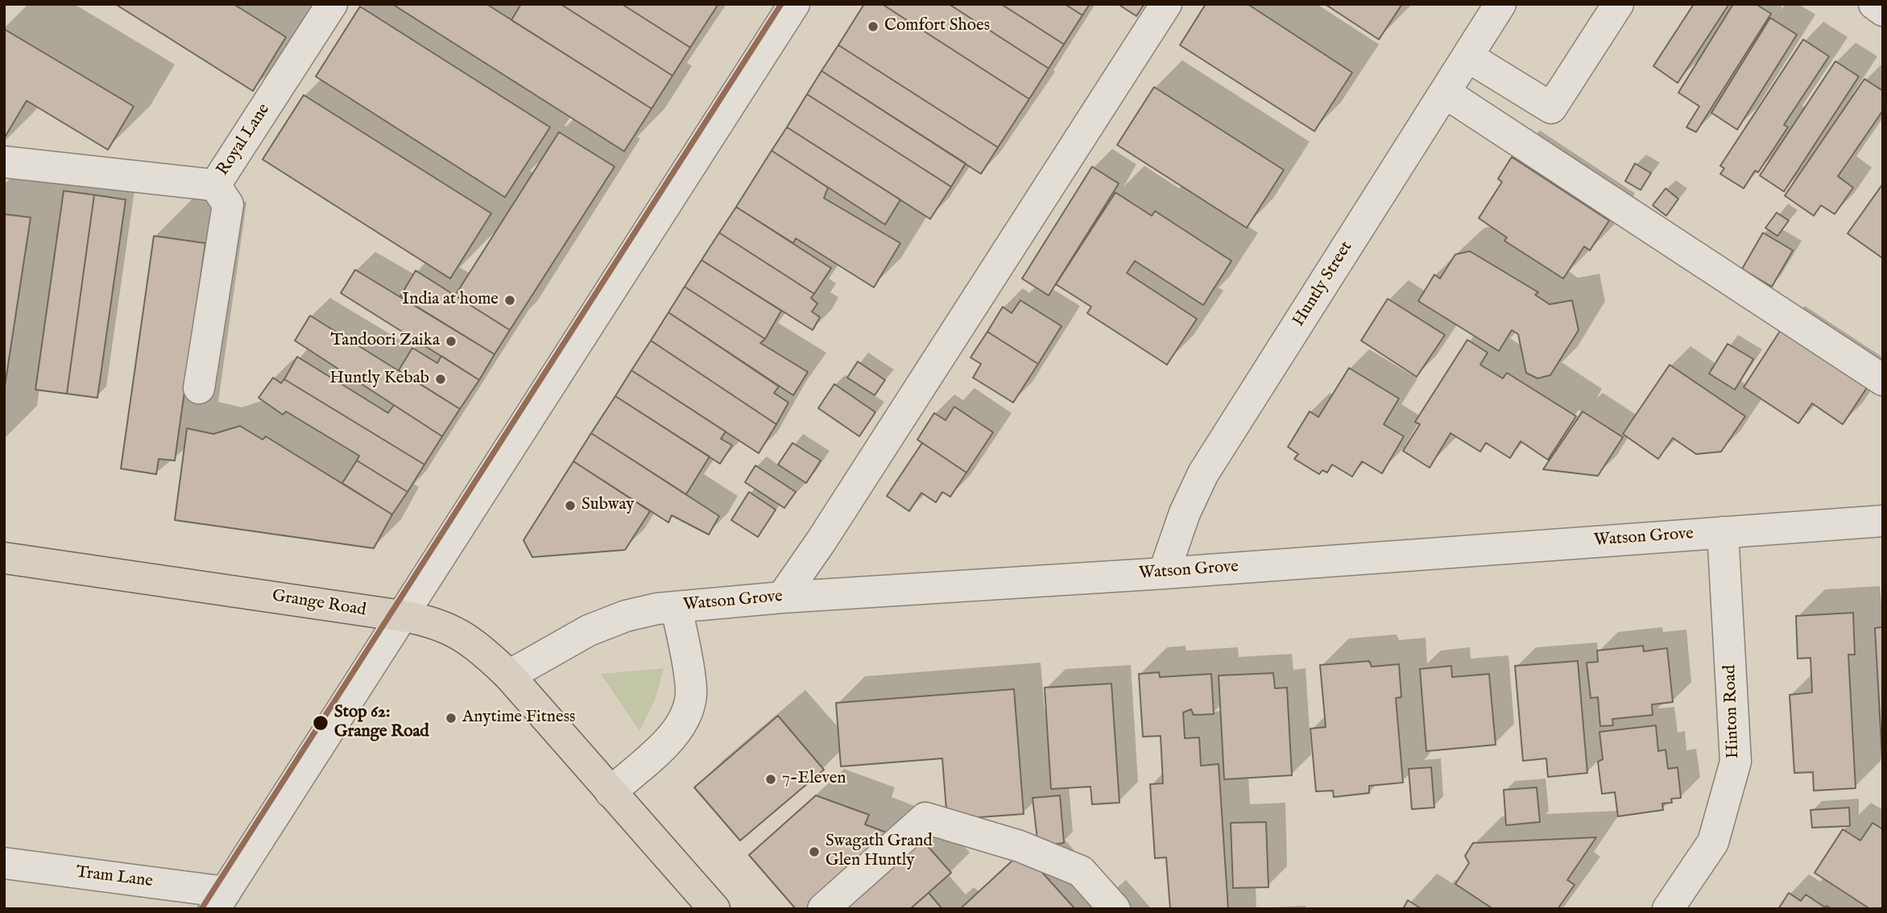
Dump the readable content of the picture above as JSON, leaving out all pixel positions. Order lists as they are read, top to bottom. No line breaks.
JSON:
{"streets":{"main road":["Grange Road"],"street":["Royal Lane","Huntly Street","Watson Grove","Hinton Road","Tram Lane"]},"crossings":[["Huntly Street","Watson Grove"],["Watson Grove","Grange Road"],["Watson Grove","Hinton Road"]],"places":["Comfort Shoes","India at home","Tandoori Zaika","Huntly Kebab","Subway","Anytime Fitness","Stop 62: Grange Road","7-Eleven","Swagath Grand Glen Huntly"]}
